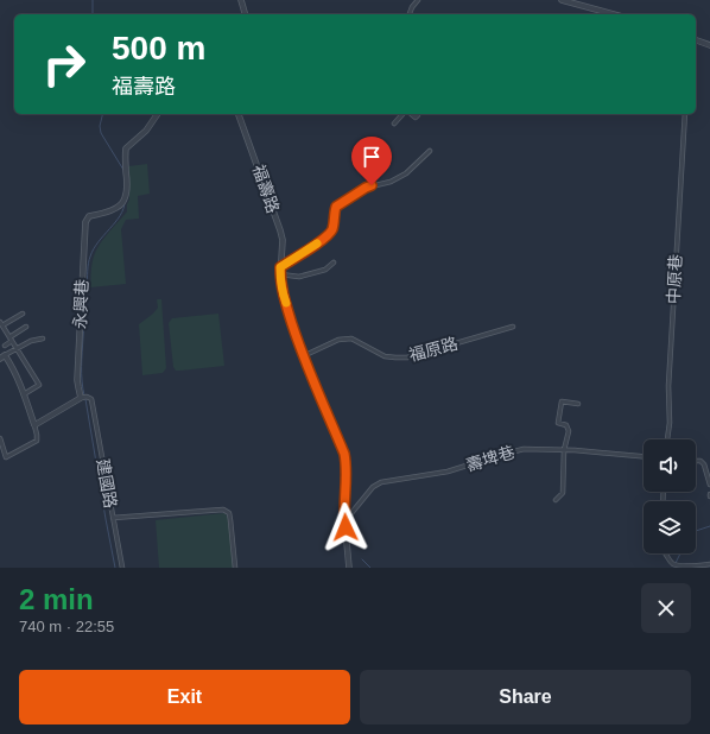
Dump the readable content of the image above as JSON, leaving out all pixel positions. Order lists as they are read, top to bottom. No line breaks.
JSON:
{"streets":{"street":["福壽路","中原巷","永興巷","福原路","壽埤巷","建國路"]},"crossings":[["福壽路","福原路"],["福壽路","壽埤巷"],["永興巷","建國路"]],"page":{"turn":["500 m","福壽路"],"heading":["2 min","740 m · 22:55"],"buttons":["Exit","Share"]}}
